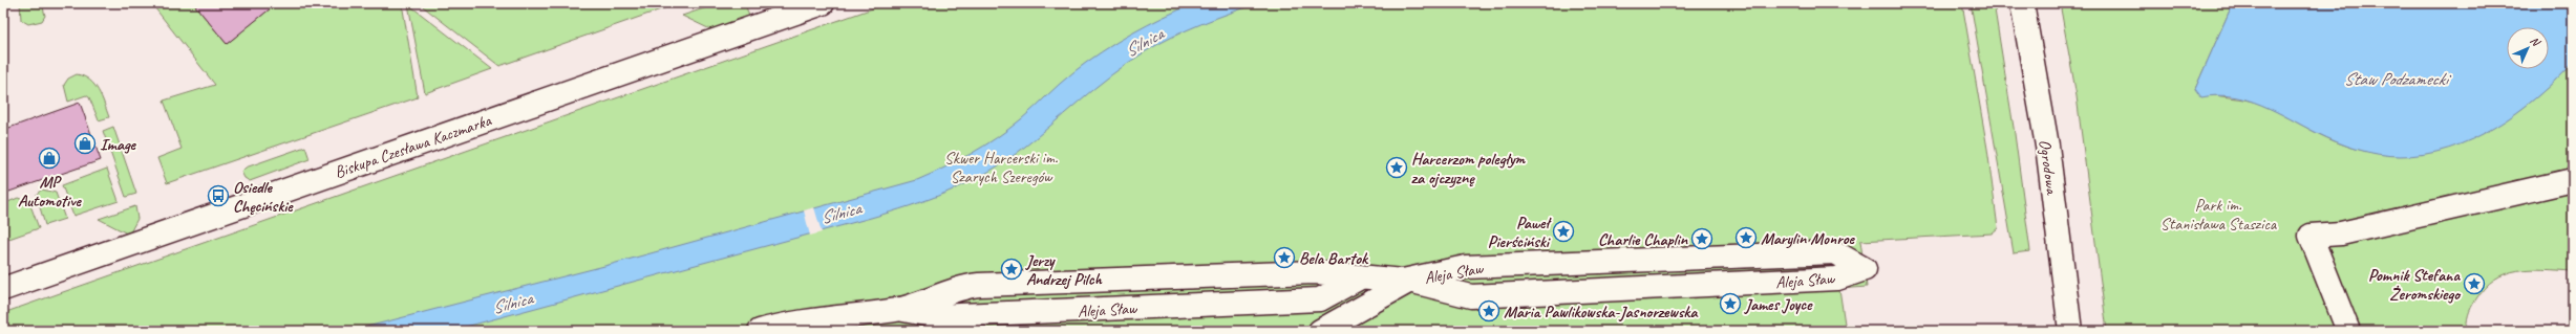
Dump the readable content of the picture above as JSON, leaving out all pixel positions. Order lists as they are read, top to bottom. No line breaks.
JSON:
{"streets":{"street":["Biskupa Czesława Kaczmarka","Ogrodowa","Aleja Sław"]},"water":["Silnica","Staw Podzamecki"],"parks":["Skwer Harcerski im. Szarych Szeregów","Park im. Stanisława Staszica"],"places":{"shop":["Image","MP Automotive"],"place":["Harcerzom poległym za ojczyznę","Paweł Pierściński","Marylin Monroe","Charlie Chaplin","Bela Bartok","Jerzy Andrzej Pilch","Pomnik Stefana Żeromskiego","James Joyce","Maria Pawlikowska-Jasnorzewska"],"bus stop":["Osiedle Chęcińskie"]},"north":"top right"}
